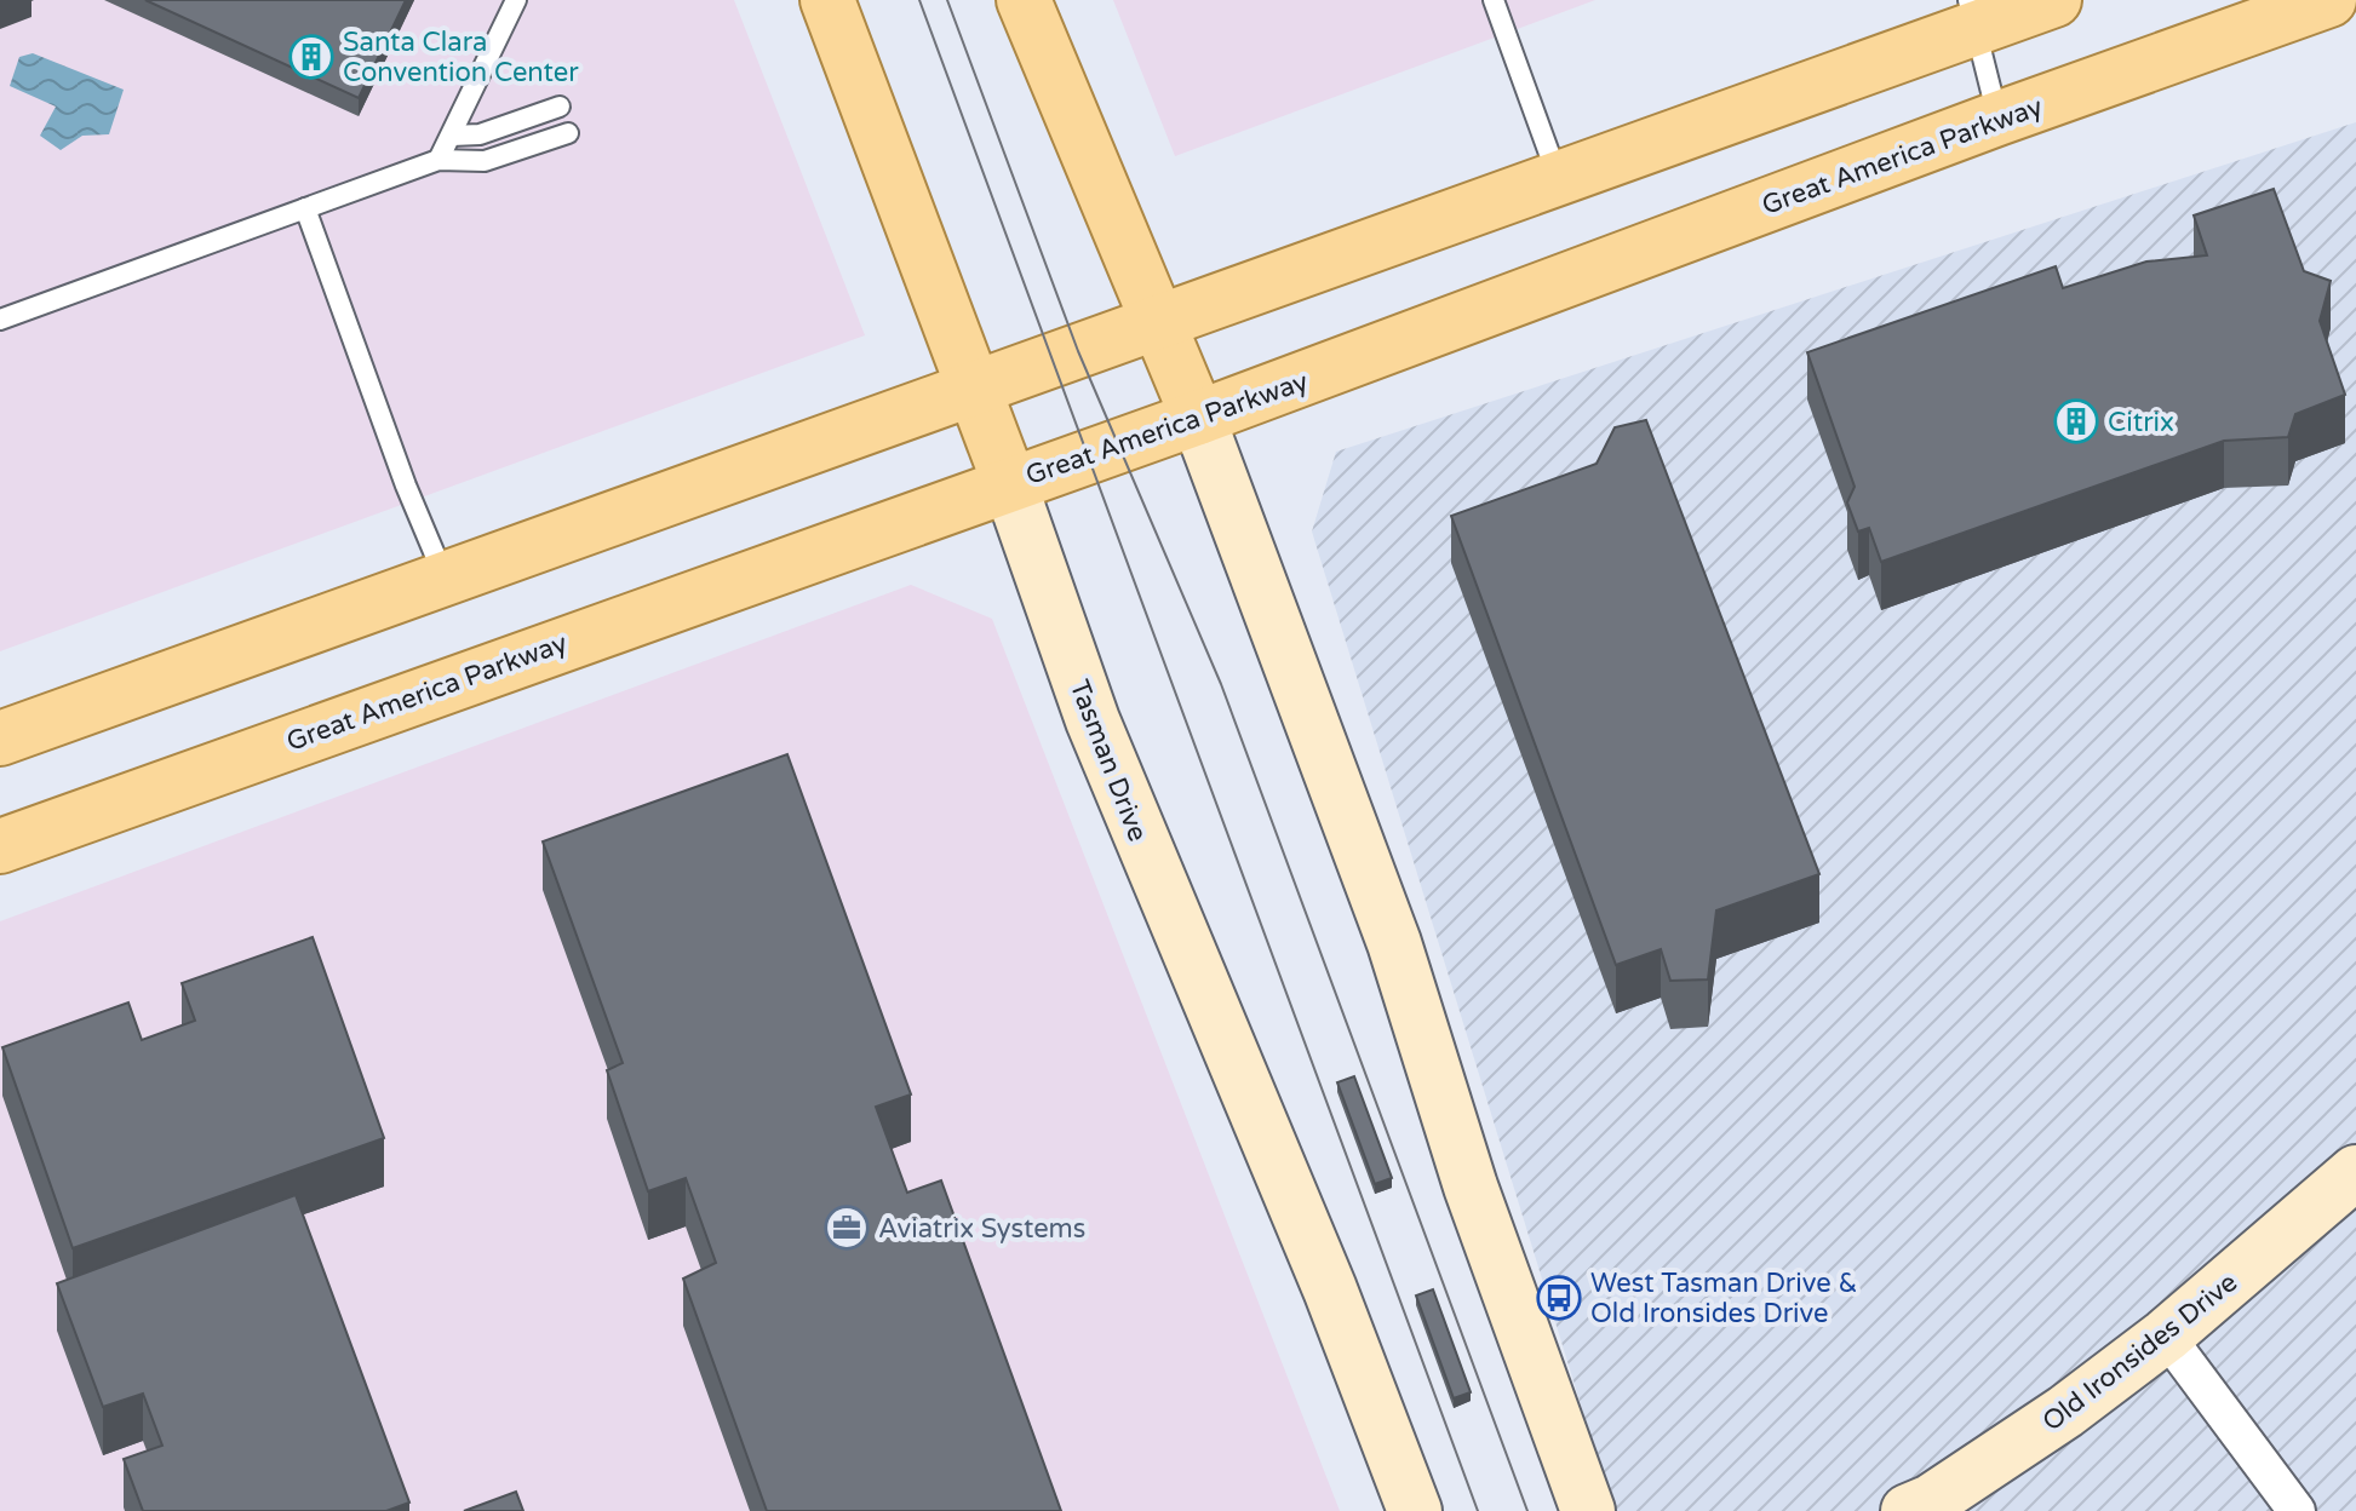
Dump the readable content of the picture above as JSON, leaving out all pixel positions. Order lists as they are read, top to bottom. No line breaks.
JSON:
{"streets":{"main road":["Great America Parkway","Tasman Drive","Old Ironsides Drive"]},"crossings":[["Great America Parkway","Tasman Drive"]],"places":{"building":["Santa Clara Convention Center","Citrix"],"office":["Aviatrix Systems"],"bus stop":["West Tasman Drive & Old Ironsides Drive"]}}
